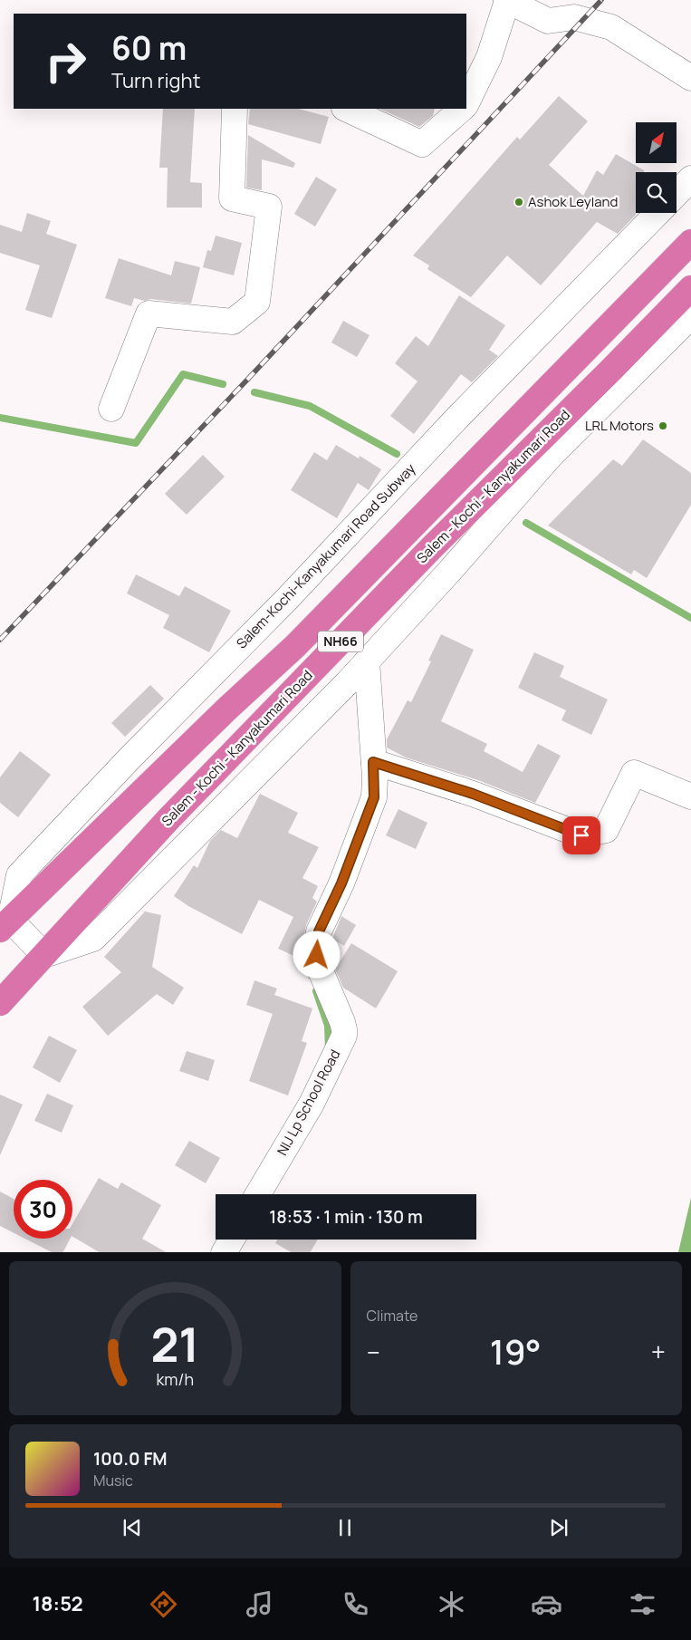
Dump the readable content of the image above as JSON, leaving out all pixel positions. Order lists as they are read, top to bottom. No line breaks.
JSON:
{"streets":{"highway":["Salem - Kochi - Kanyakumari Road","NH66"],"street":["Salem-Kochi-Kanyakumari Road Subway","NIJ Lp School Road"]},"crossings":[["Salem-Kochi-Kanyakumari Road Subway","NH66"]],"places":["Ashok Leyland","LRL Motors"],"north":"top right","page":{"turn":["60 m","Turn right"],"limit":"30","trip":"18:53 · 1 min · 130 m","tile":"Climate","heat":["−","19°","+"],"song":["100.0 FM","Music"],"tabs":"18:52","gauge":["21","km/h"]}}
